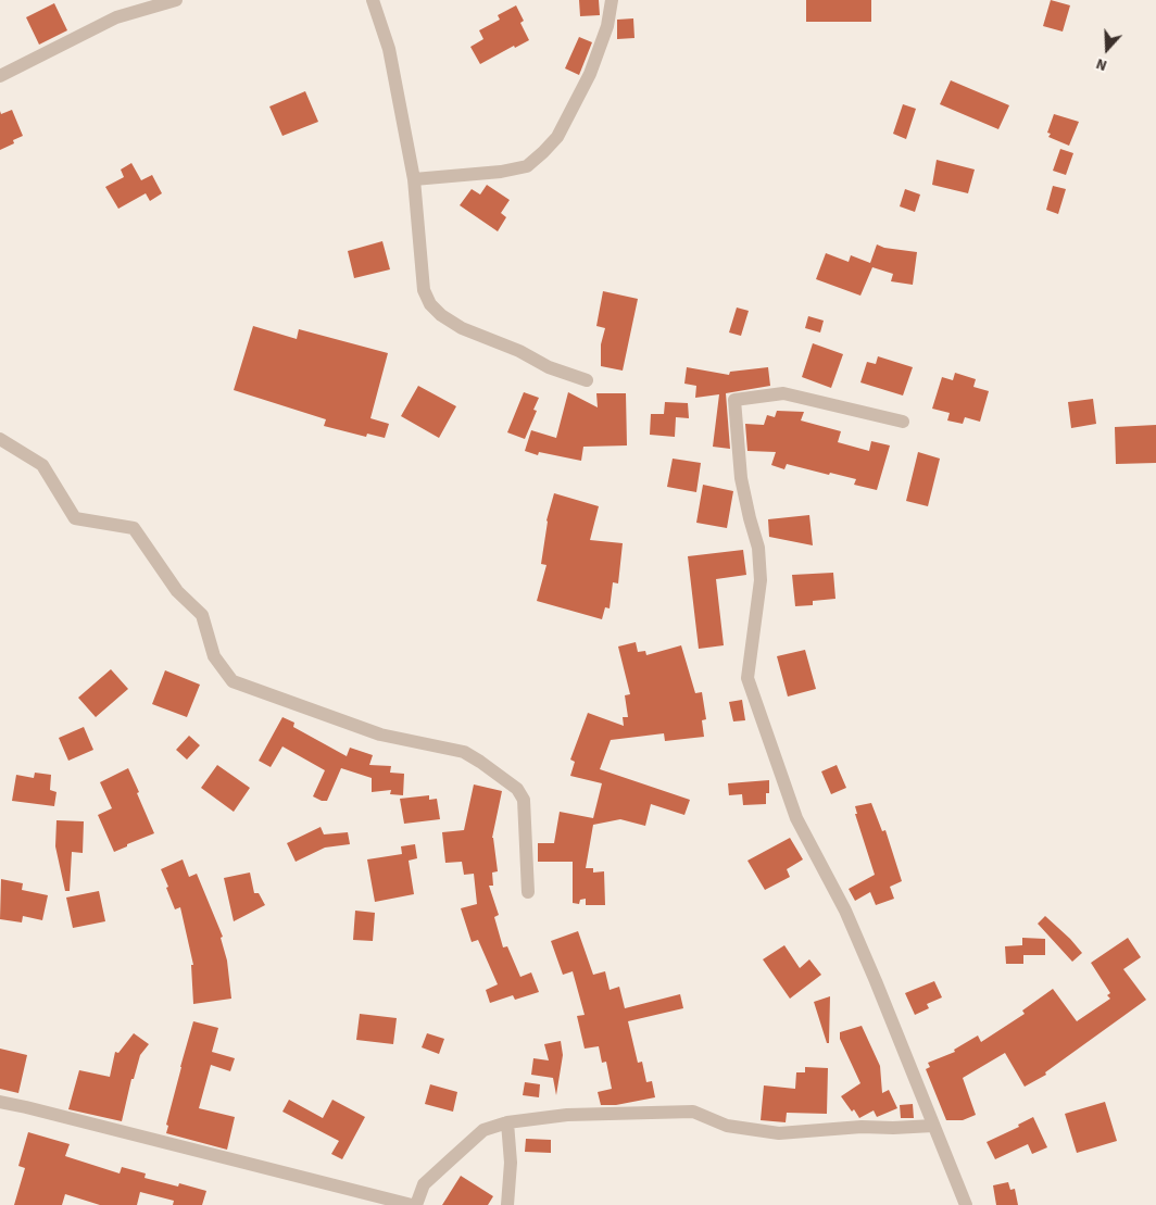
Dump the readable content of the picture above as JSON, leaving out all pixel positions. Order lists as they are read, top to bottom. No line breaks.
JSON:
{"north":"bottom"}
